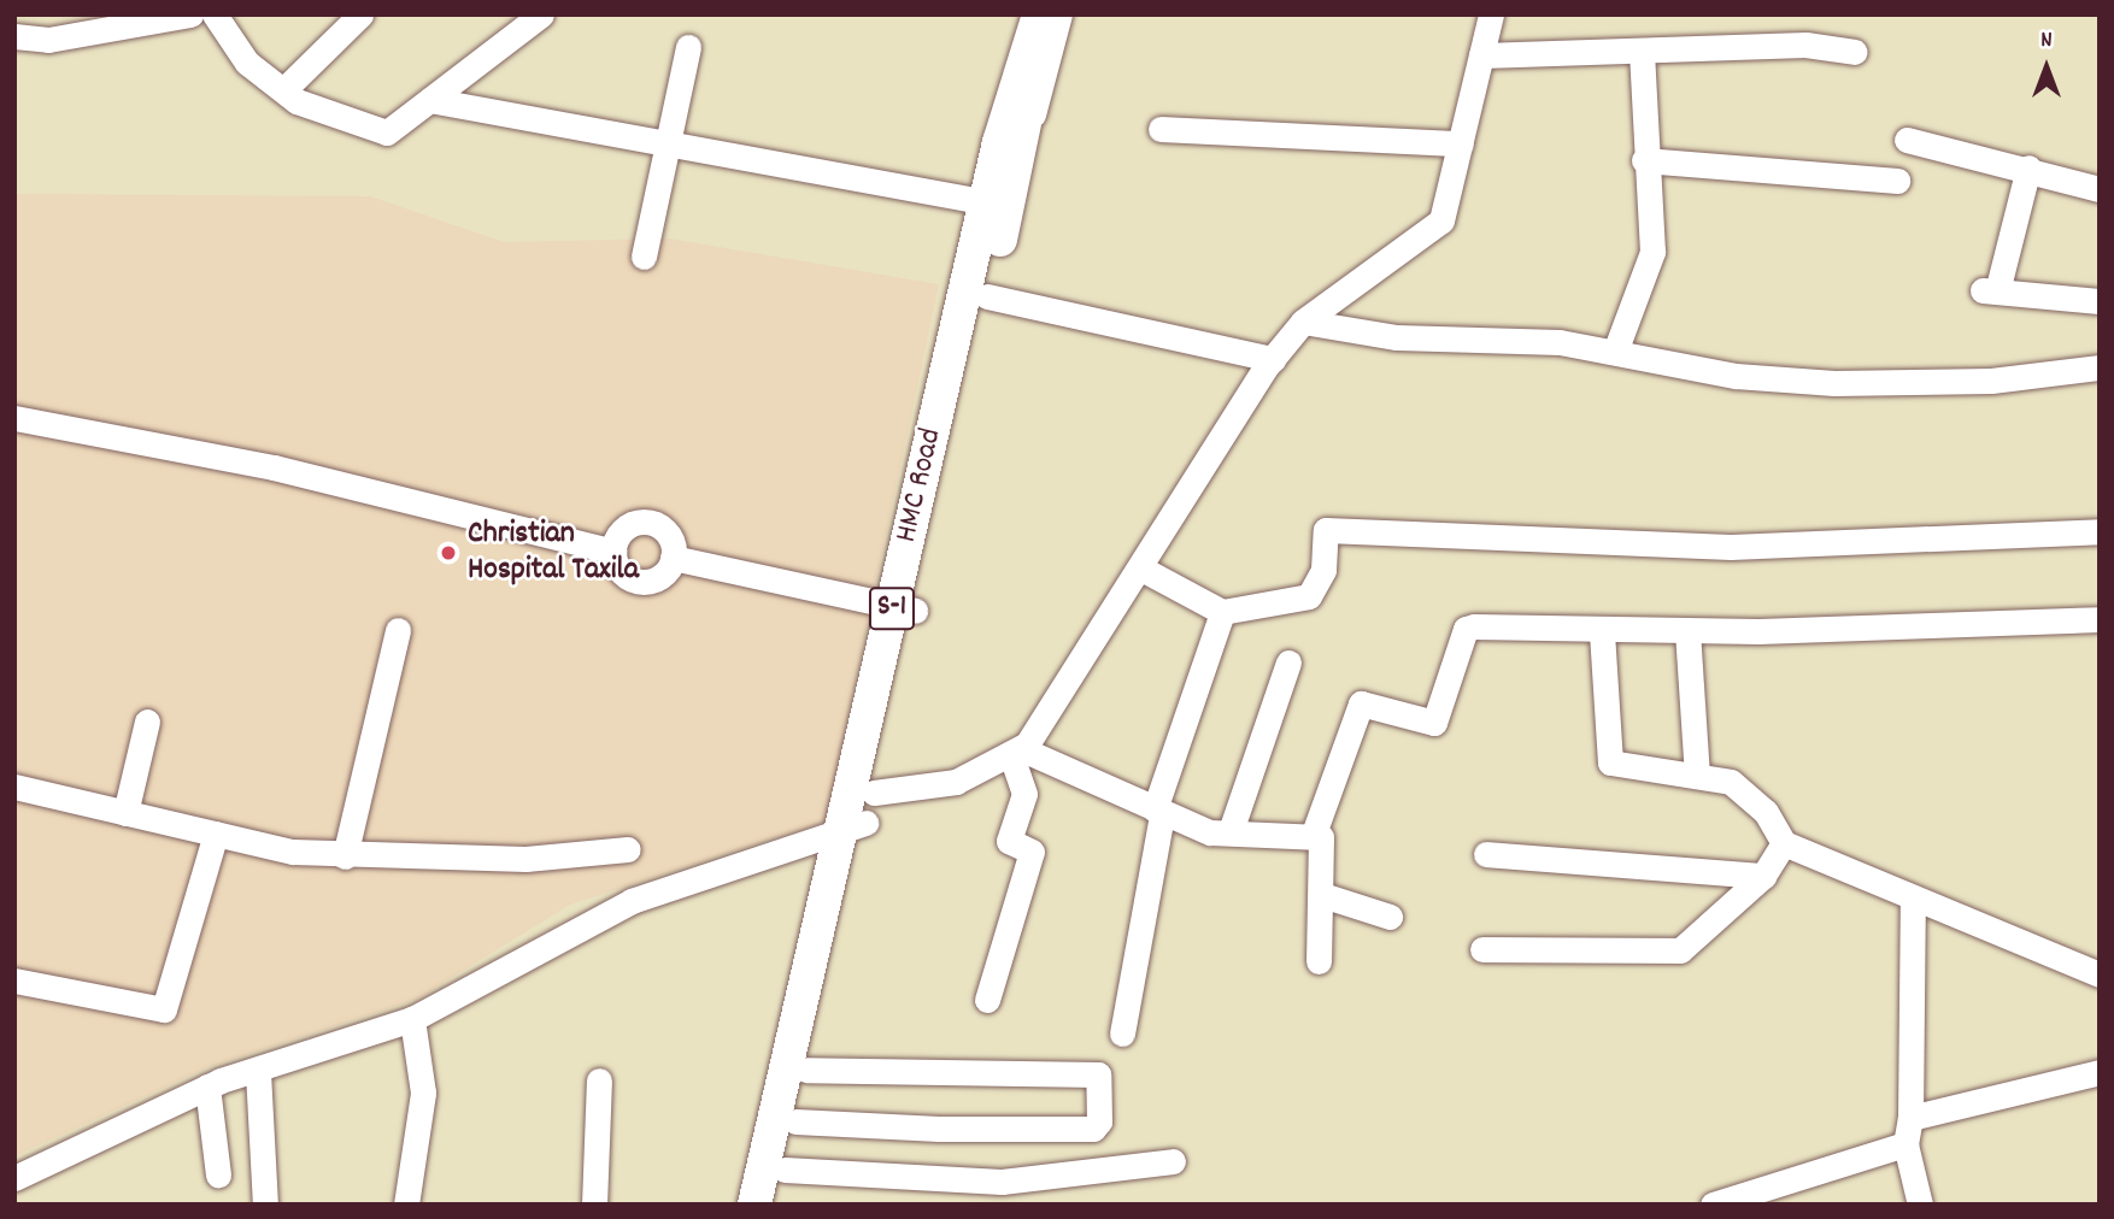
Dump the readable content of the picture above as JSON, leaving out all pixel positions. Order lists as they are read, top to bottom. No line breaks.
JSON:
{"streets":{"main road":["HMC Road","S-1"]},"places":["Christian Hospital Taxila"],"north":"top"}
